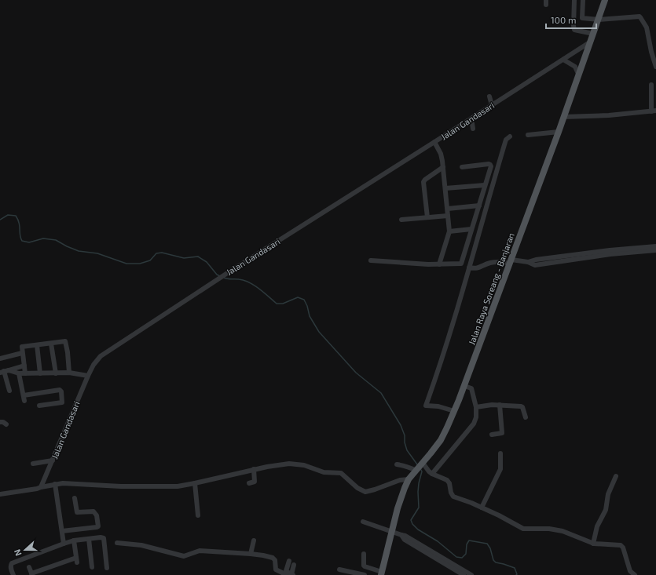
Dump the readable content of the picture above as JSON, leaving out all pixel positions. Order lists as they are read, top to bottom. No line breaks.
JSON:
{"streets":{"main road":["Jalan Raya Soreang - Banjaran"],"street":["Jalan Gandasari"]},"crossings":[["Jalan Gandasari","Jalan Raya Soreang - Banjaran"]],"scale_bar":"100 m","north":"left"}
